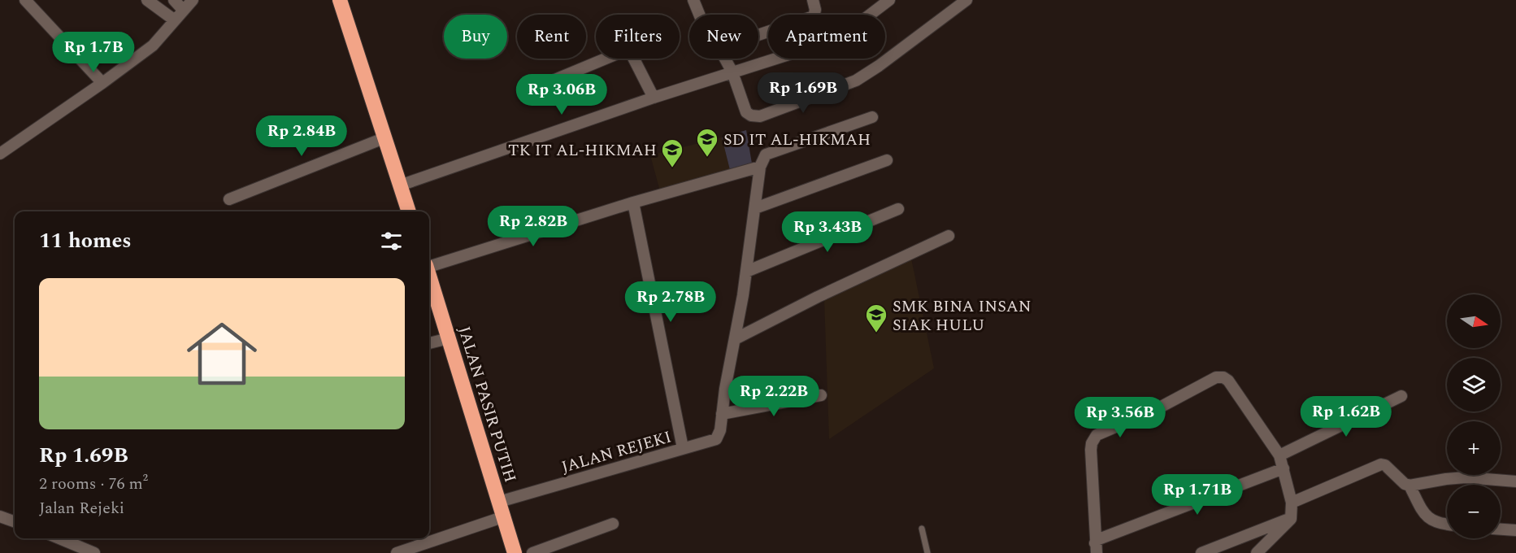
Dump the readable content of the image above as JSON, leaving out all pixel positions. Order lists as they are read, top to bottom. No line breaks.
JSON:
{"streets":{"highway":["JALAN PASIR PUTIH"],"street":["JALAN REJEKI"]},"crossings":[["JALAN PASIR PUTIH","JALAN REJEKI"]],"places":{"school or university":["SD IT AL-HIKMAH","TK IT AL-HIKMAH","SMK BINA INSAN SIAK HULU"]},"north":"right","page":{"chip":["Buy","Rent","Filters","New","Apartment"],"price":["Rp 1.7B","Rp 1.69B","Rp 3.06B","Rp 2.84B","Rp 2.82B","Rp 3.43B","Rp 2.78B","Rp 2.22B","Rp 1.62B","Rp 3.56B","Rp 1.71B"],"heading":"11 homes","list":[{"name":"Rp 1.69B","note":"2 rooms · 76 m² · Jalan Rejeki"}],"map_buttons":["+","−"]}}
